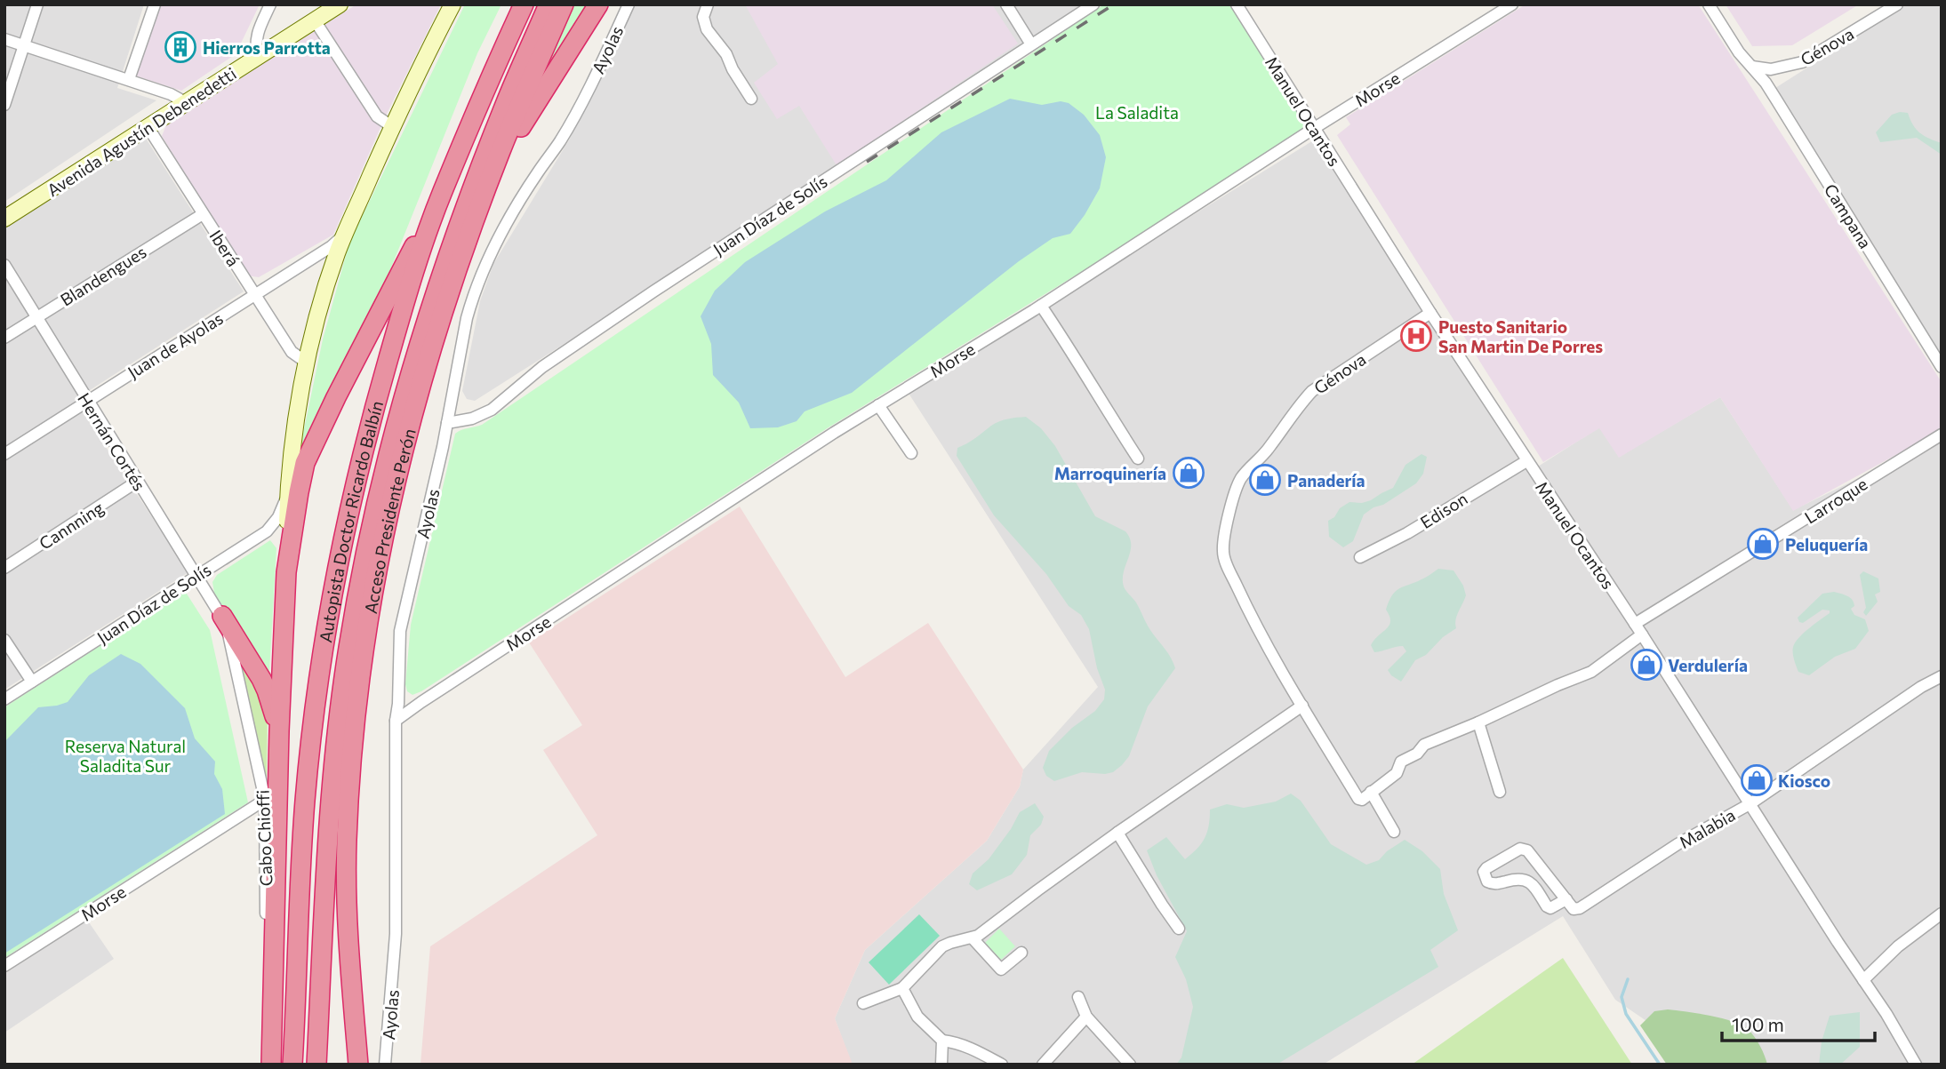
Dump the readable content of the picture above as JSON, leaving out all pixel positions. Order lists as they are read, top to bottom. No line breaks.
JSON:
{"streets":{"highway":["Autopista Doctor Ricardo Balbín","Acceso Presidente Perón"],"main road":["Avenida Agustín Debenedetti"],"street":["Génova","Ayolas","Morse","Manuel Ocantos","Juan Díaz de Solís","Campana","Iberá","Blandengues","Juan de Ayolas","Hernán Cortés","Larroque","Edison","Cannning","Malabia","Cabo Chioffi"]},"crossings":[["Génova","Manuel Ocantos"],["Génova","Campana"],["Ayolas","Morse"],["Ayolas","Juan Díaz de Solís"],["Morse","Manuel Ocantos"],["Morse","Cabo Chioffi"],["Manuel Ocantos","Larroque"],["Manuel Ocantos","Edison"],["Manuel Ocantos","Malabia"],["Avenida Agustín Debenedetti","Iberá"],["Juan Díaz de Solís","Hernán Cortés"],["Iberá","Blandengues"],["Iberá","Juan de Ayolas"],["Blandengues","Hernán Cortés"],["Juan de Ayolas","Hernán Cortés"],["Hernán Cortés","Cannning"],["Hernán Cortés","Cabo Chioffi"]],"parks":["La Saladita","Reserva Natural Saladita Sur"],"places":{"building":["Hierros Parrotta"],"hospital":["Puesto Sanitario San Martin De Porres"],"shop":["Marroquinería","Panadería","Peluquería","Verdulería","Kiosco"]},"scale_bar":"100 m"}
